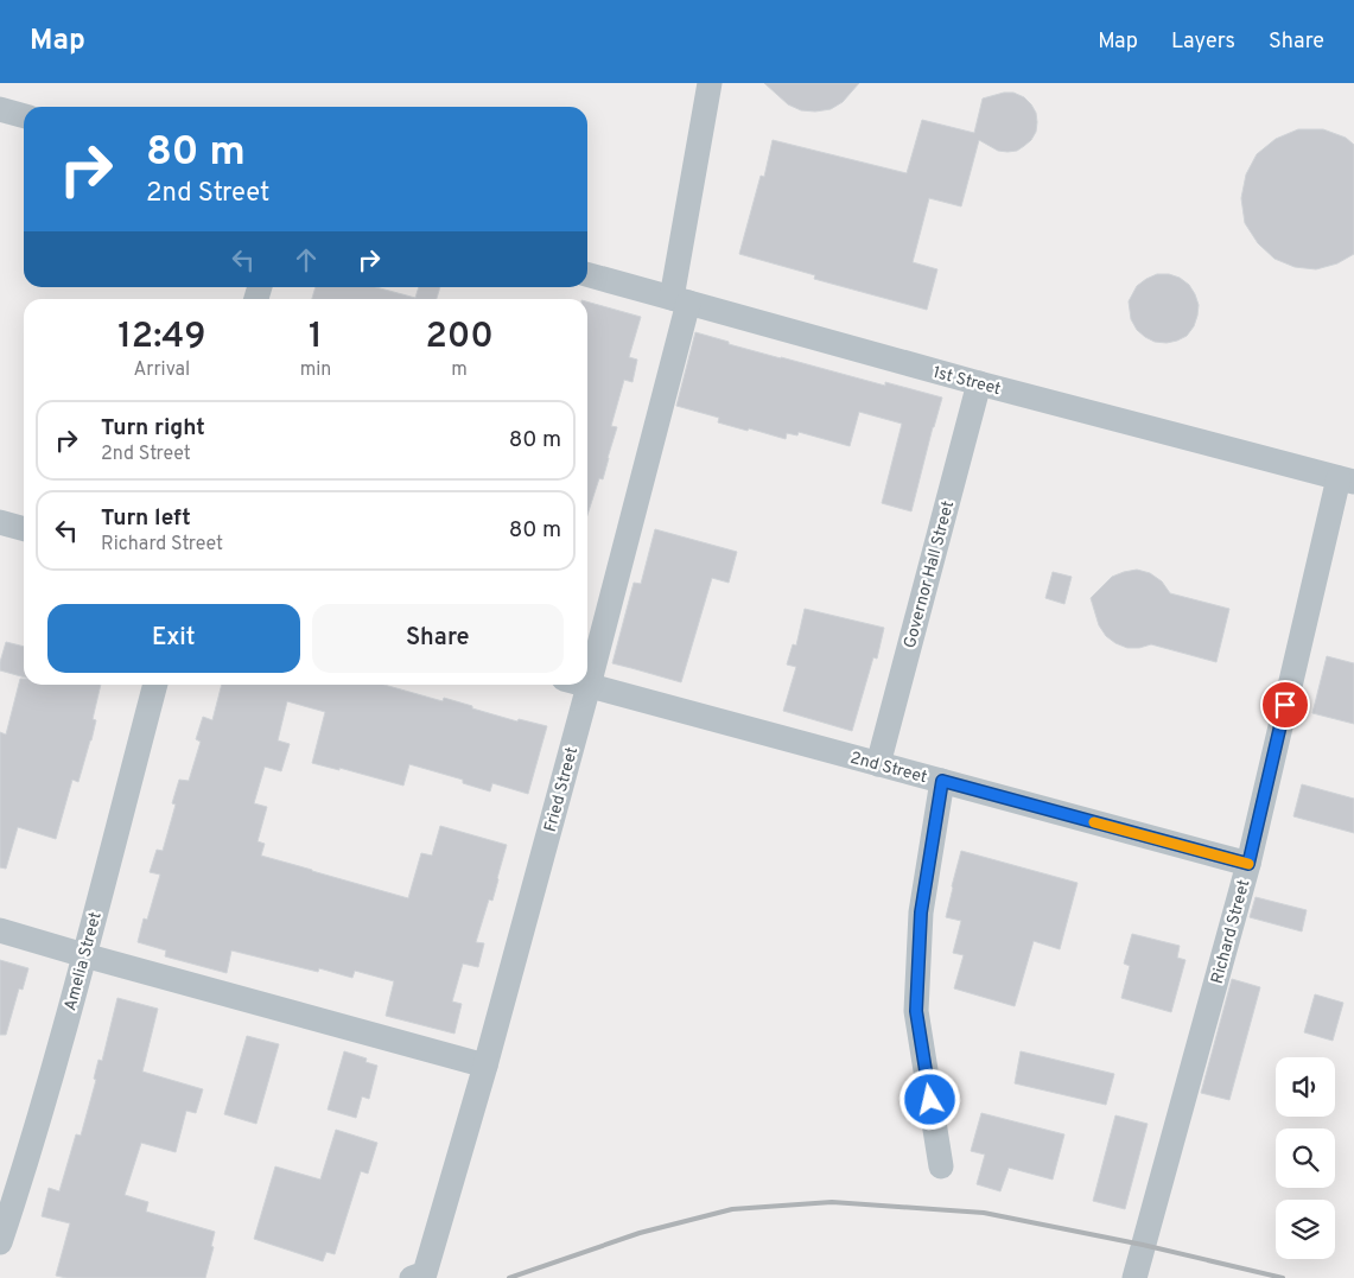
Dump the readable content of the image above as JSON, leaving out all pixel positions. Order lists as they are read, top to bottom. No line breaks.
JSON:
{"streets":{"street":["1st Street","Governor Hall Street","2nd Street","Fried Street","Richard Street","Amelia Street"]},"crossings":[["1st Street","Governor Hall Street"],["1st Street","Fried Street"],["1st Street","Richard Street"],["Governor Hall Street","2nd Street"],["2nd Street","Fried Street"],["2nd Street","Richard Street"]],"page":{"header":"Map","nav":["Map","Layers","Share"],"turn":["80 m","2nd Street"],"eta":["12:49","Arrival","1","min","200","m"],"list":[{"name":"Turn right","note":"2nd Street","value":"80 m"},{"name":"Turn left","note":"Richard Street","value":"80 m"}],"buttons":["Exit","Share"]}}
